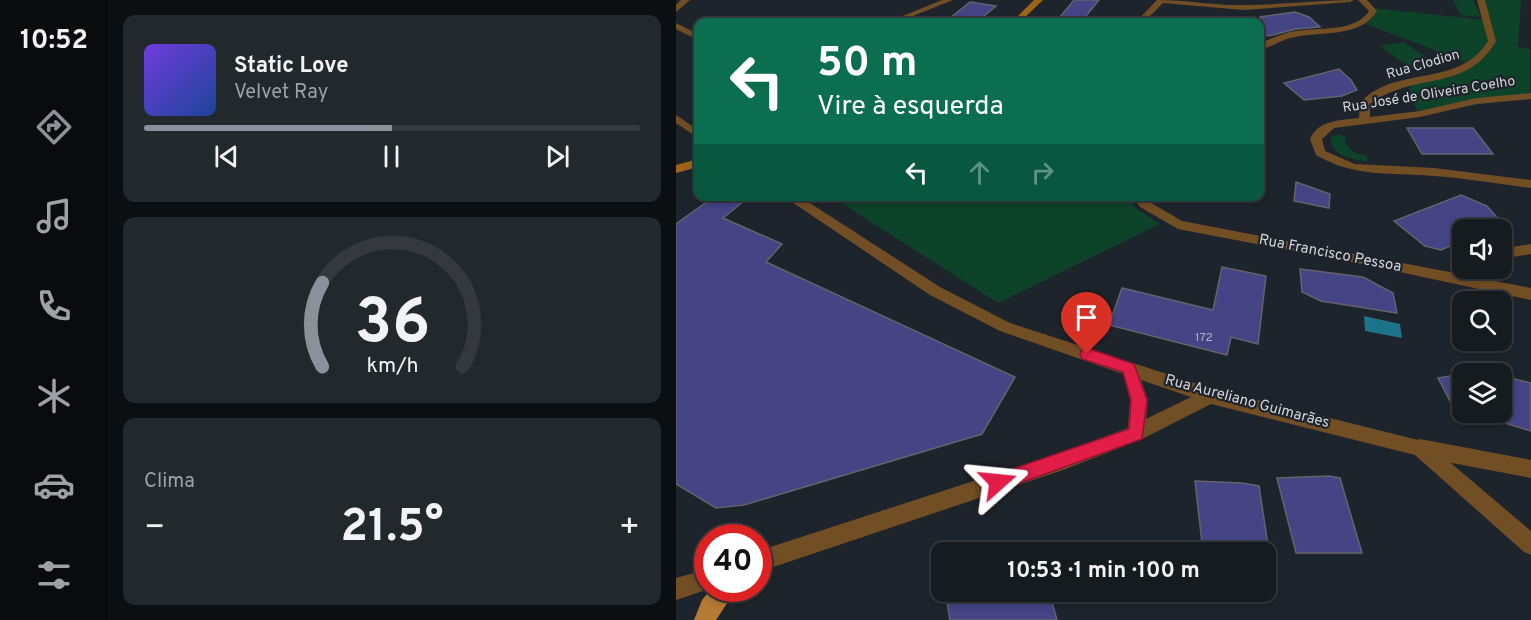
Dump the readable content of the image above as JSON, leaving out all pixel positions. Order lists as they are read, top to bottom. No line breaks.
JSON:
{"streets":{"street":["Rua Clodion","Rua José de Oliveira Coelho","Rua Francisco Pessoa","Rua Aureliano Guimarães"]},"crossings":[["Rua Clodion","Rua José de Oliveira Coelho"]],"house_numbers":["172"],"page":{"tabs":"10:52","turn":["50 m","Vire à esquerda"],"song":["Static Love","Velvet Ray"],"tile":"Clima","heat":["−","21.5°","+"],"limit":"40","trip":"10:53 · 1 min · 100 m","gauge":["36","km/h"]}}
